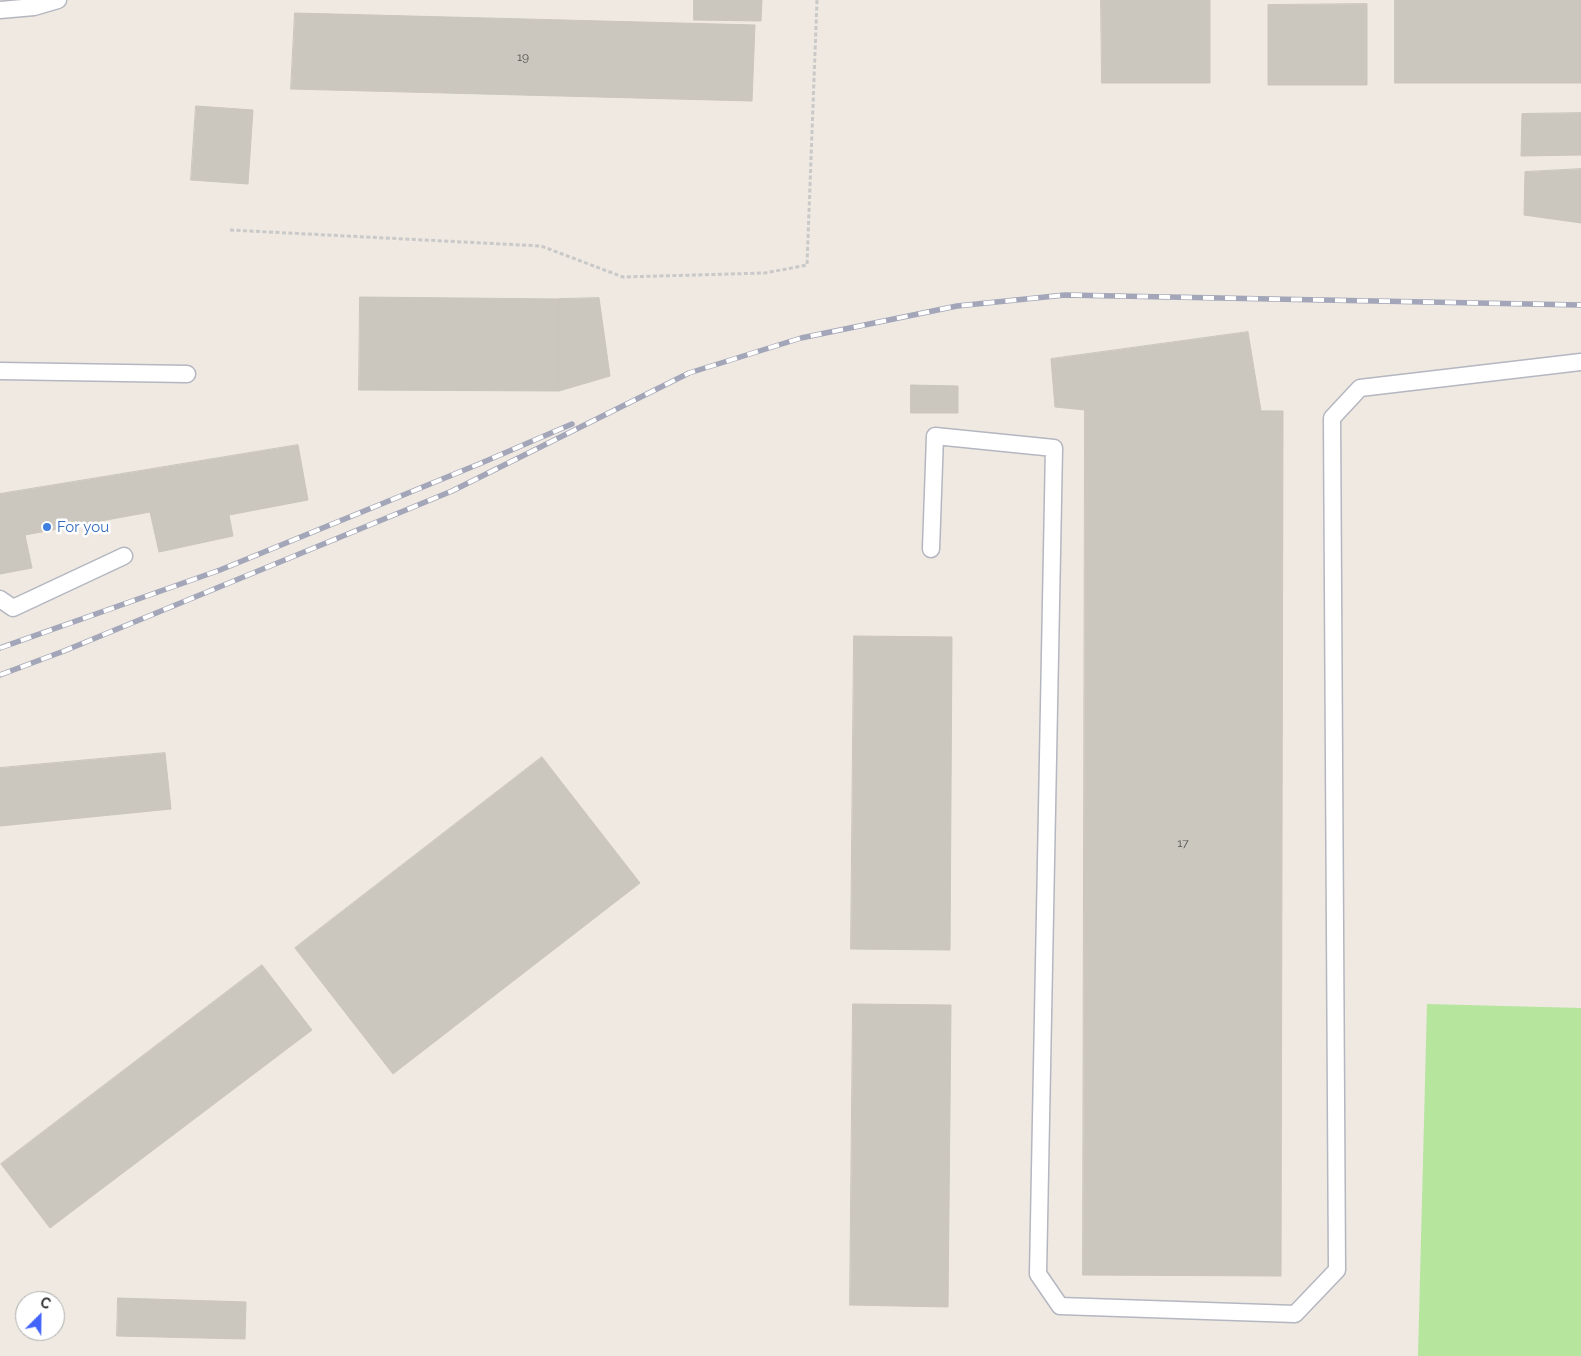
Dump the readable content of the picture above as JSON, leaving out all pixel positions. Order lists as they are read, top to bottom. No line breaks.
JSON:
{"places":["For you"],"house_numbers":["19","17"],"north":"top right"}
